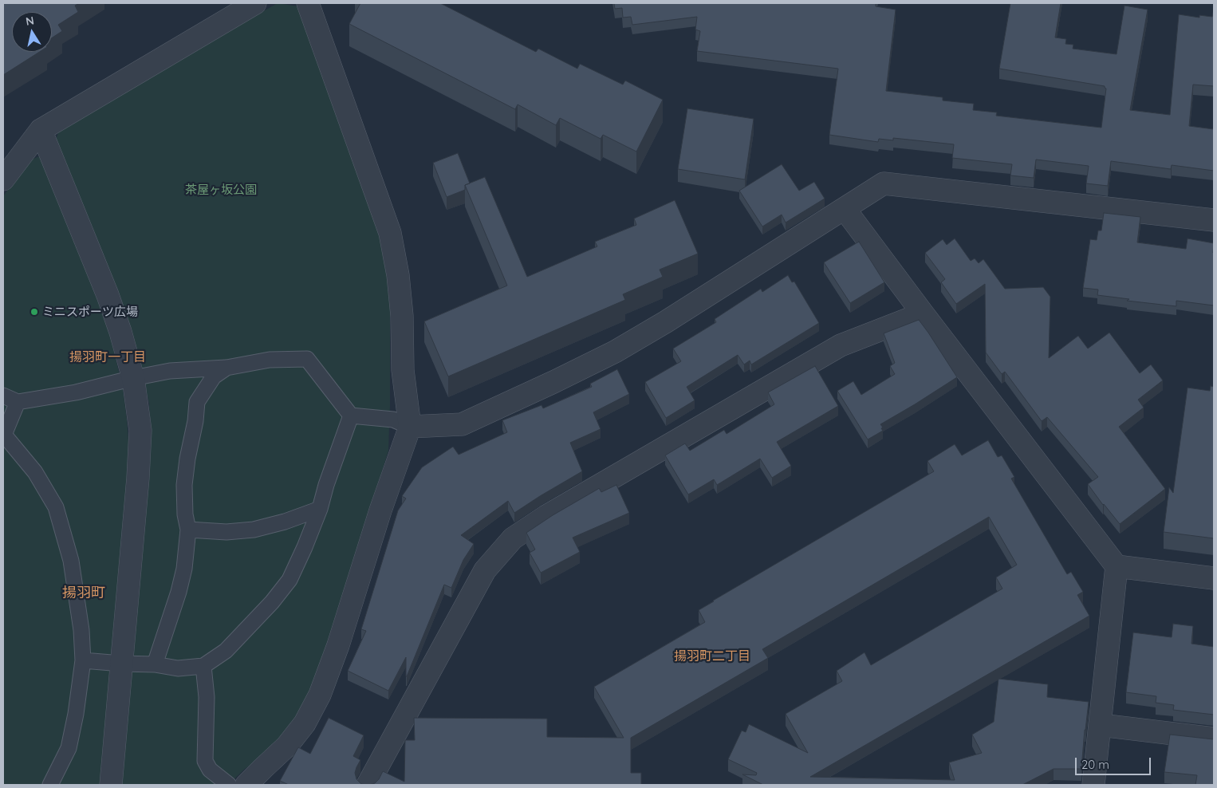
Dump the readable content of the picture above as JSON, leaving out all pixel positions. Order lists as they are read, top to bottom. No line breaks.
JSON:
{"districts":["揚羽町一丁目","揚羽町","揚羽町二丁目"],"parks":["茶屋ヶ坂公園"],"places":["ミニスポーツ広場"],"scale_bar":"20 m","north":"top"}
